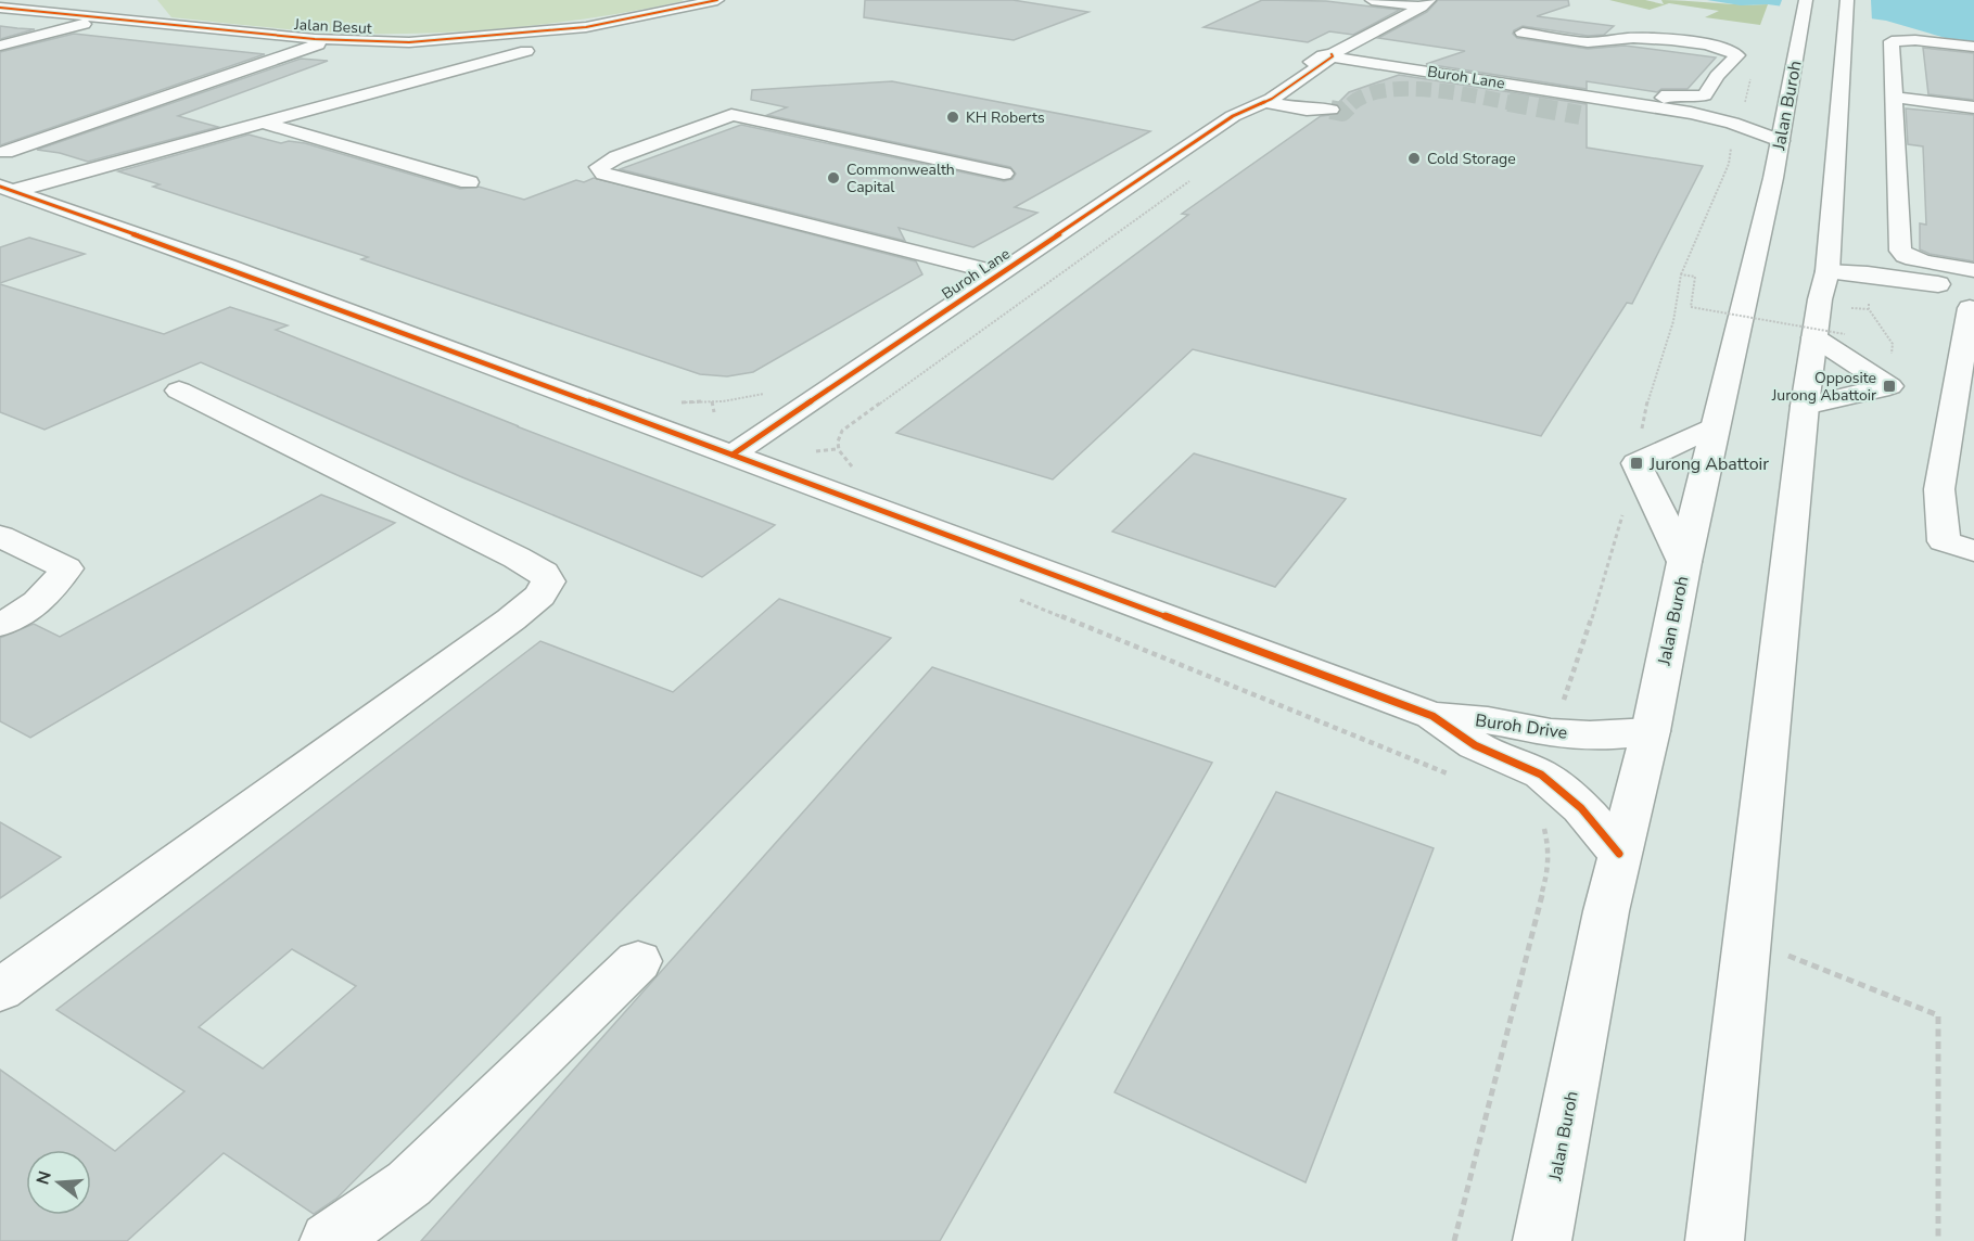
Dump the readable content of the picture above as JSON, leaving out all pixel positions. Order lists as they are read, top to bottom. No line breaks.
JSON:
{"streets":{"main road":["Jalan Besut","Buroh Lane","Jalan Buroh","Buroh Drive"]},"crossings":[["Buroh Lane","Jalan Buroh"],["Jalan Buroh","Buroh Drive"]],"places":{"other":["KH Roberts","Cold Storage","Commonwealth Capital"],"transit":["Opposite Jurong Abattoir","Jurong Abattoir"]},"north":"left"}
